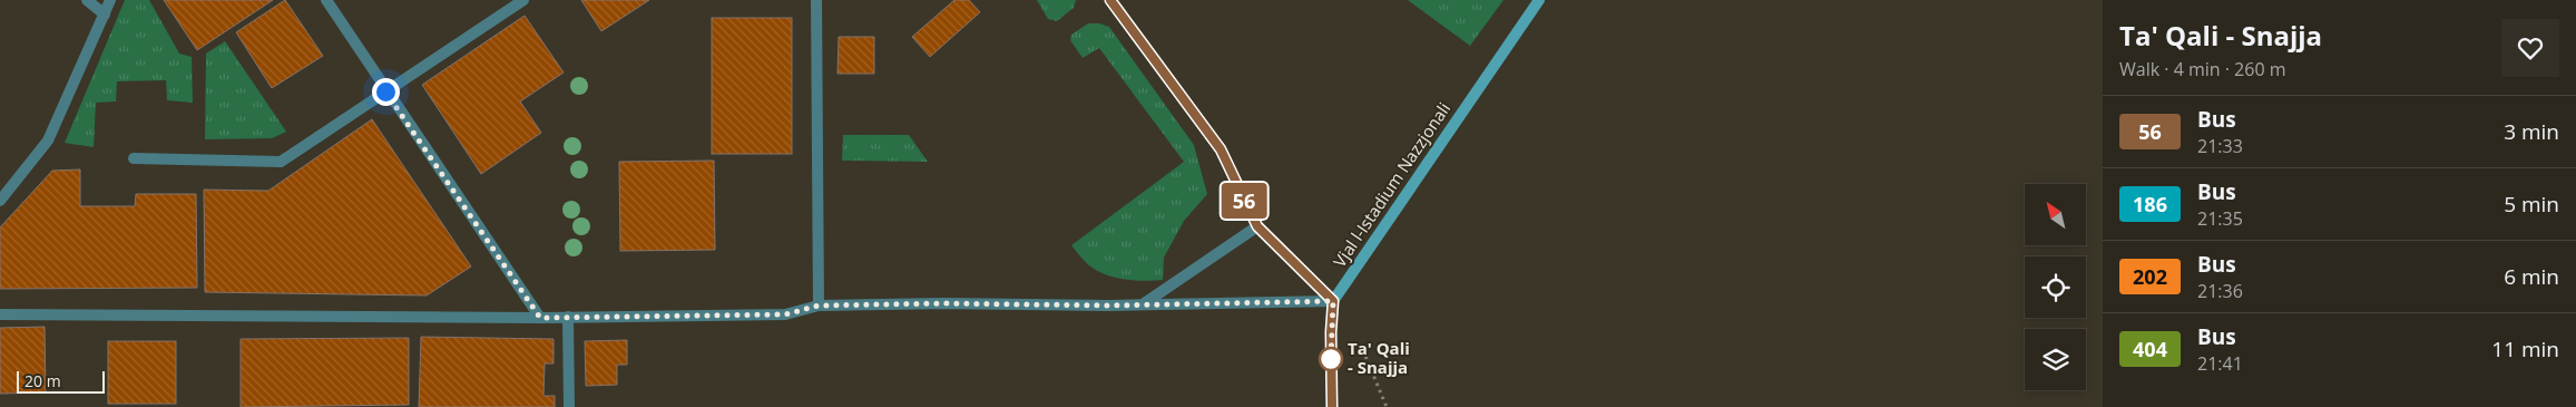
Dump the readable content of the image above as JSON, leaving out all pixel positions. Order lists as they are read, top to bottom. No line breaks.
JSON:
{"streets":{"main road":["Vjal l-Istadium Nazzjonali"]},"places":["Ta' Qali - Snajja"],"lines":["bus line 56"],"scale_bar":"20 m","north":"top left","page":{"on_map":"56","heading":["Ta' Qali - Snajja","Walk · 4 min · 260 m"],"list":[{"mark":"56","name":"Bus","note":"21:33","value":"3 min"},{"mark":"186","name":"Bus","note":"21:35","value":"5 min"},{"mark":"202","name":"Bus","note":"21:36","value":"6 min"},{"mark":"404","name":"Bus","note":"21:41","value":"11 min"}],"scale":"20 m"}}
